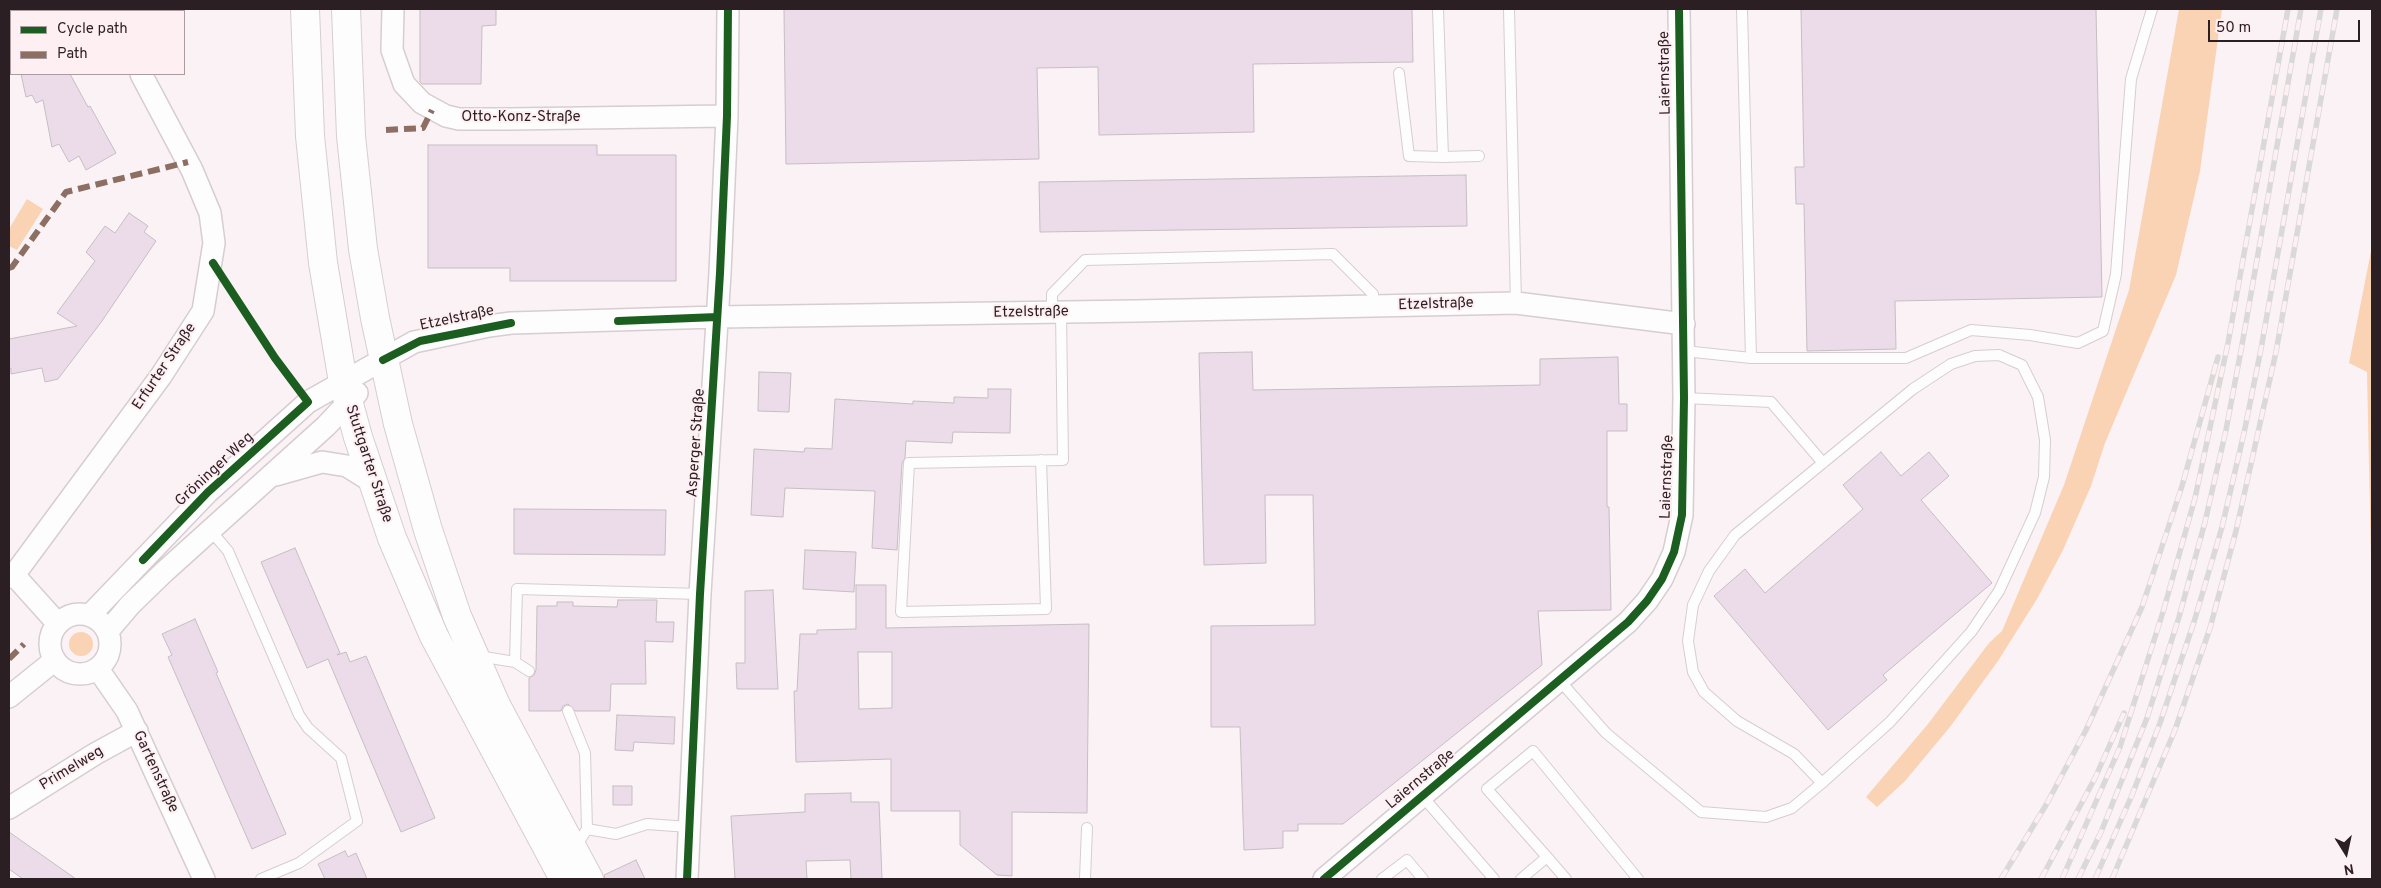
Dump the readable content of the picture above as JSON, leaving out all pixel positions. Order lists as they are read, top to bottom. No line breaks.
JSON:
{"streets":{"main road":["Stuttgarter Straße"],"street":["Laiernstraße","Otto-Konz-Straße","Etzelstraße","Erfurter Straße","Asperger Straße","Gröninger Weg","Primelweg","Gartenstraße"]},"crossings":[["Laiernstraße","Etzelstraße"],["Otto-Konz-Straße","Asperger Straße"],["Etzelstraße","Asperger Straße"],["Etzelstraße","Gröninger Weg"],["Erfurter Straße","Gröninger Weg"],["Erfurter Straße","Gartenstraße"],["Stuttgarter Straße","Gröninger Weg"],["Gröninger Weg","Gartenstraße"],["Primelweg","Gartenstraße"]],"legend":["Cycle path","Path"],"scale_bar":"50 m","north":"bottom"}
